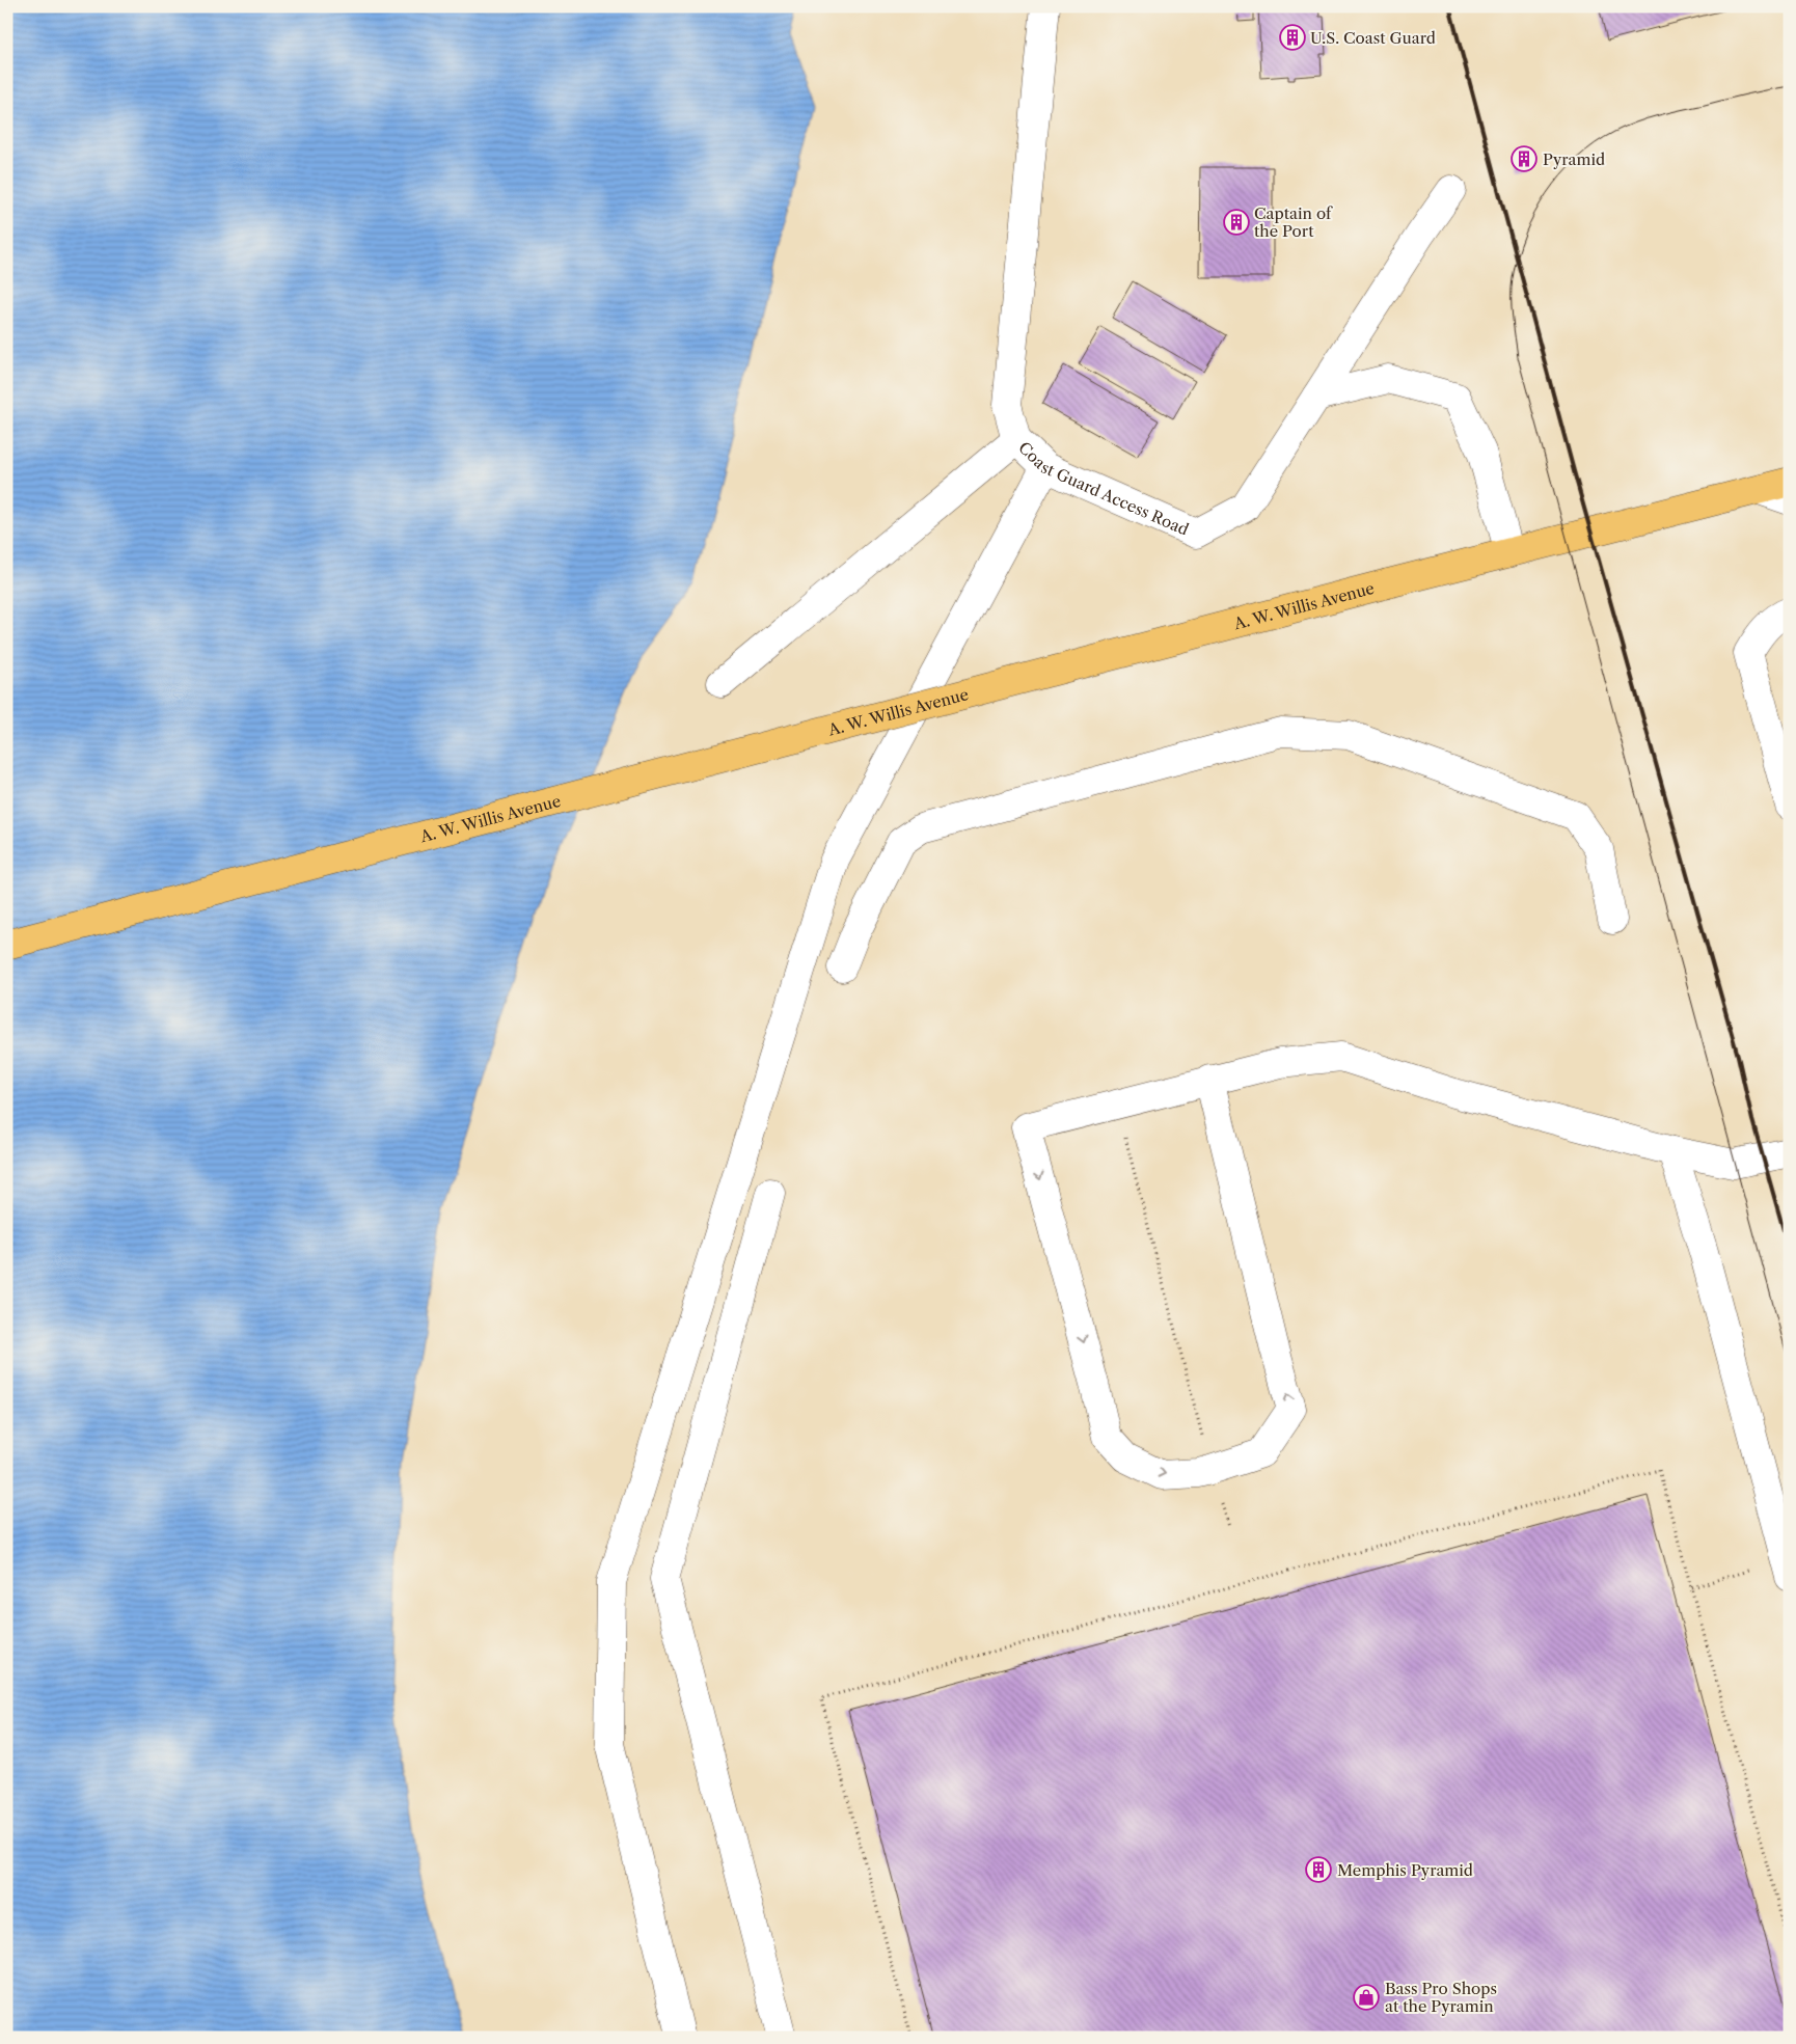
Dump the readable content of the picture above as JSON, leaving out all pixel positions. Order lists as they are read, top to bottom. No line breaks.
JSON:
{"streets":{"main road":["A. W. Willis Avenue"],"street":["Coast Guard Access Road"]},"places":{"building":["U.S. Coast Guard","Pyramid","Captain of the Port","Memphis Pyramid"],"shop":["Bass Pro Shops at the Pyramin"]}}
